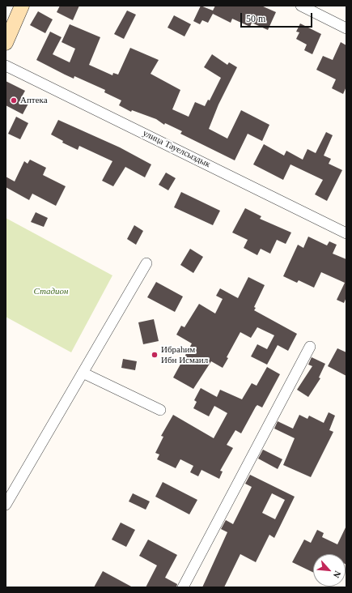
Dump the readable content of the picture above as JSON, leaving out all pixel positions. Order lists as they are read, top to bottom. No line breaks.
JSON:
{"streets":{"street":["улица Тауелсыздык"]},"parks":["Стадион"],"places":["Аптека","Ибраһим Ибн Исмаил"],"scale_bar":"50 m","north":"bottom right"}
